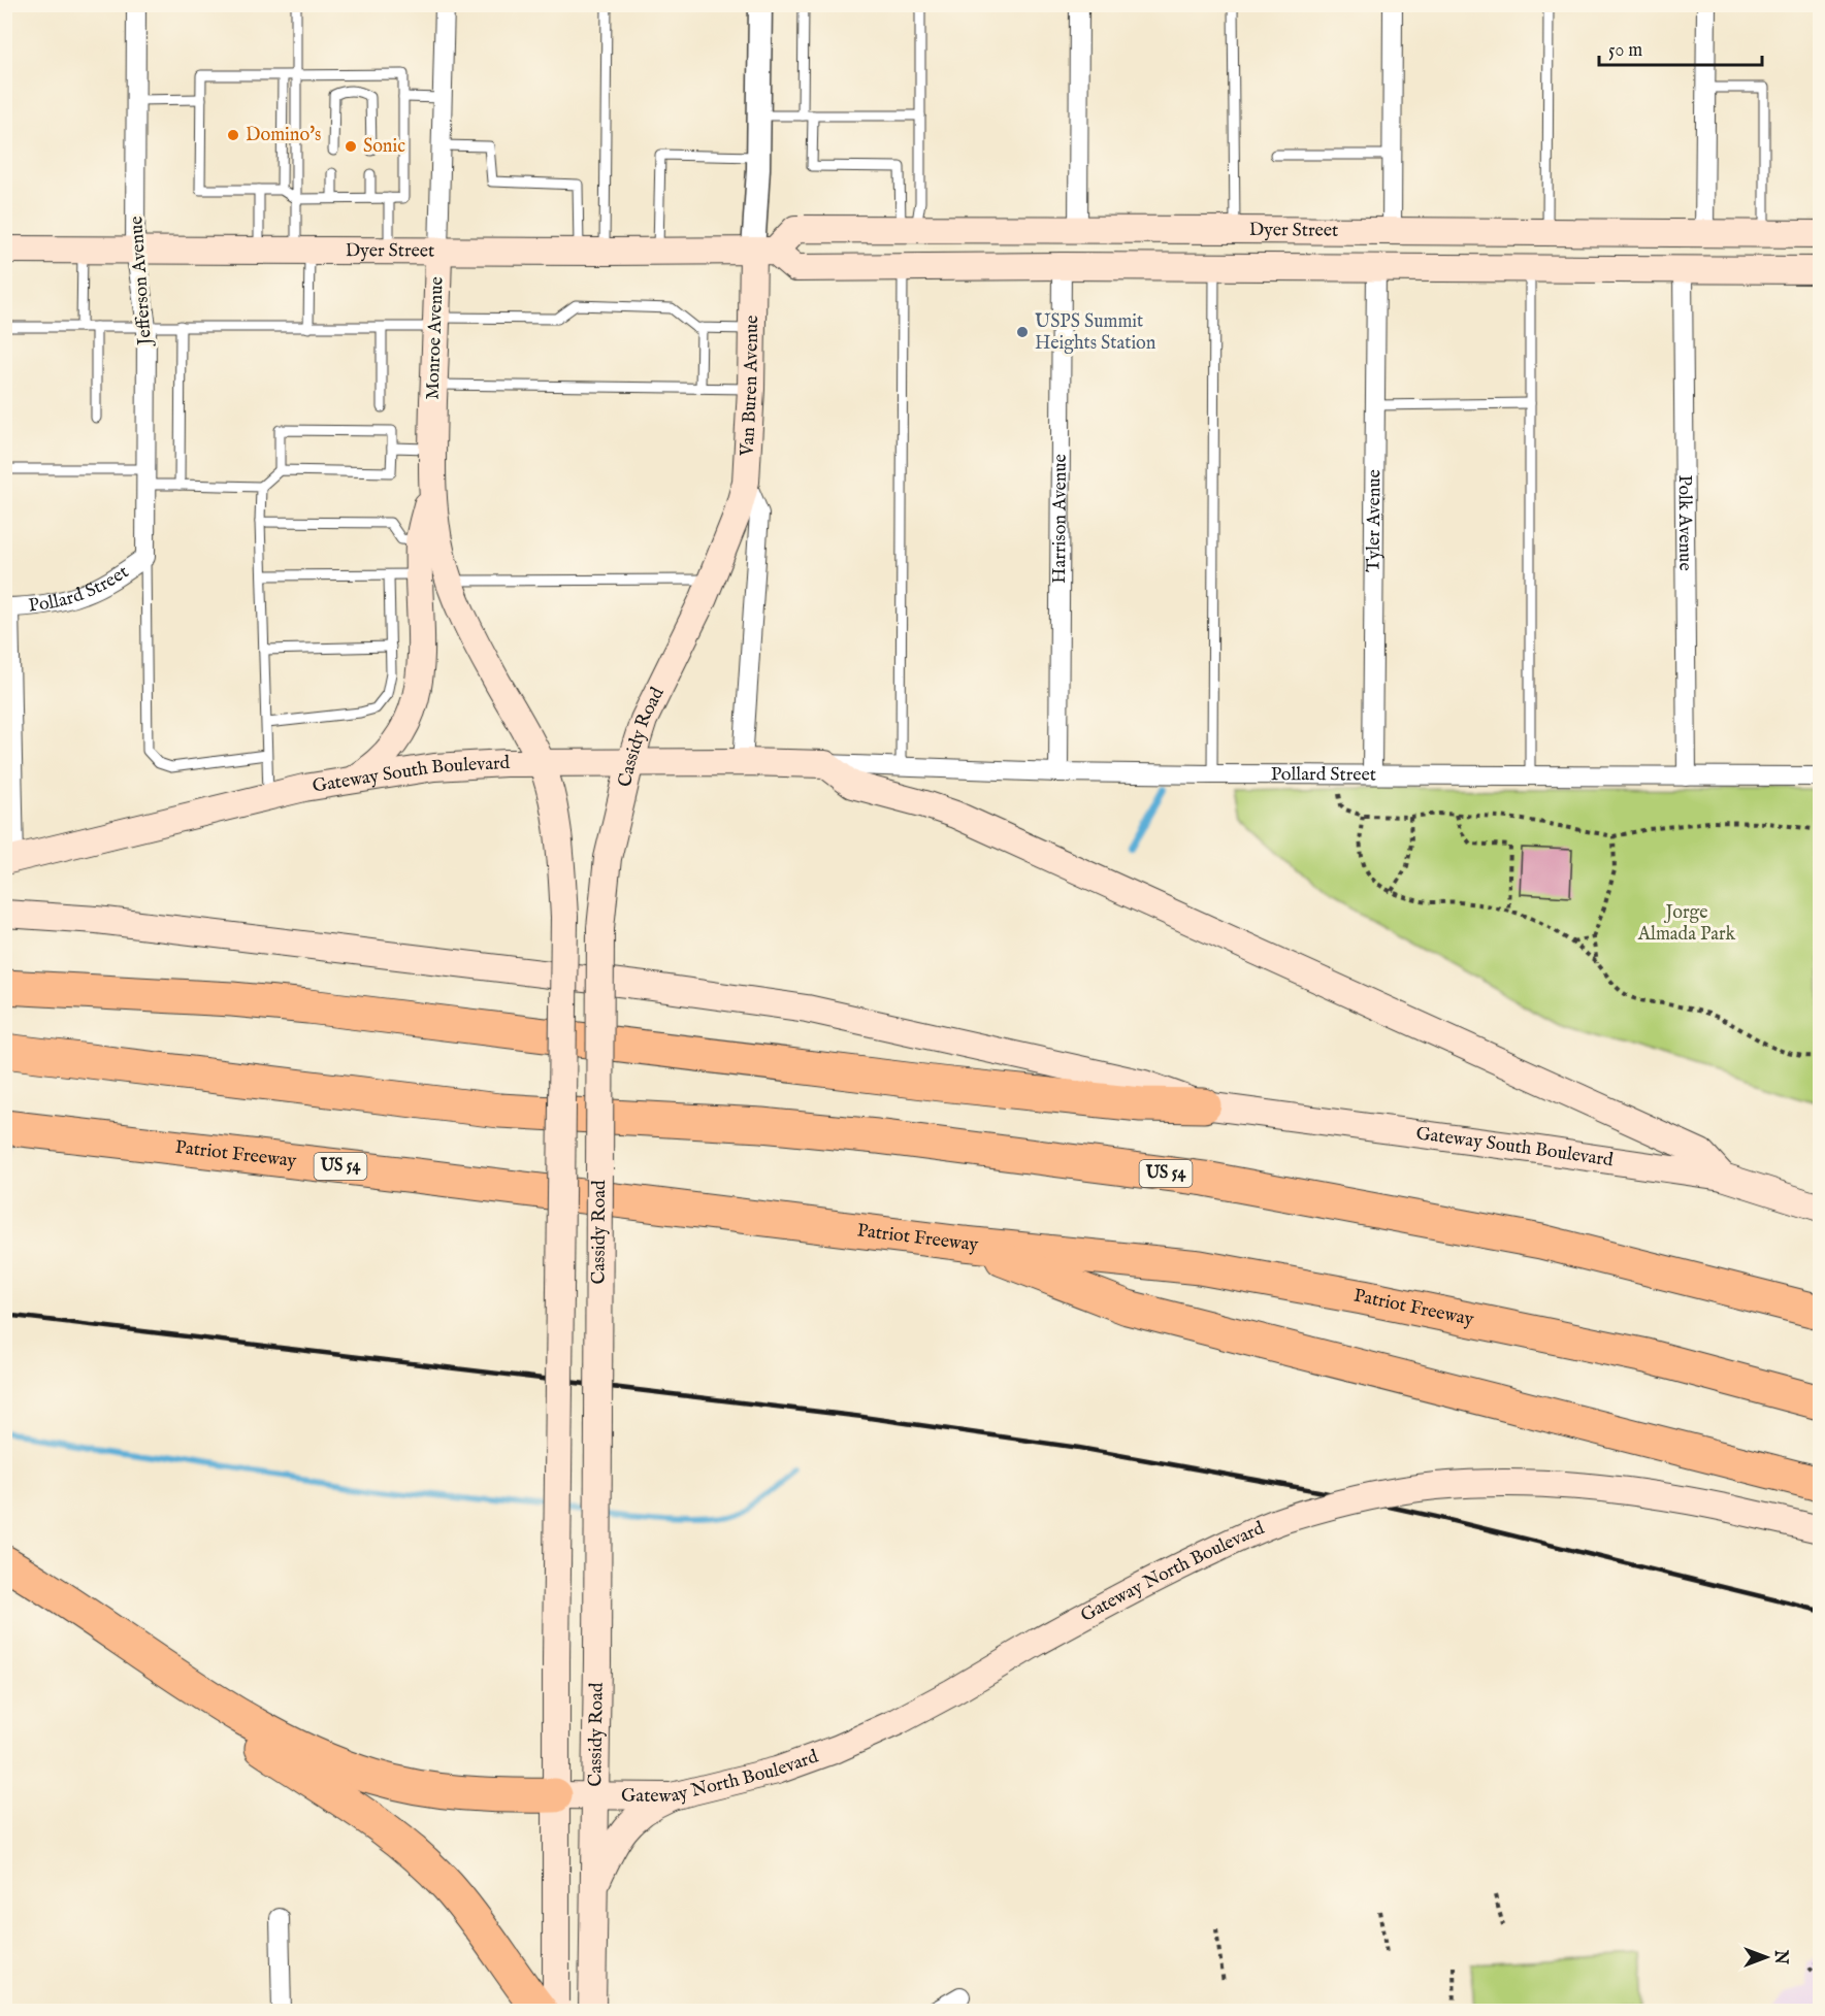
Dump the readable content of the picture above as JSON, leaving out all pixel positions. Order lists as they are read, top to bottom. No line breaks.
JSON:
{"streets":{"highway":["Patriot Freeway","US 54"],"main road":["Dyer Street","Monroe Avenue","Van Buren Avenue","Cassidy Road","Gateway South Boulevard","Gateway North Boulevard"],"street":["Jefferson Avenue","Harrison Avenue","Tyler Avenue","Polk Avenue","Pollard Street"]},"crossings":[["Dyer Street","Jefferson Avenue"],["Dyer Street","Monroe Avenue"],["Dyer Street","Van Buren Avenue"],["Dyer Street","Harrison Avenue"],["Dyer Street","Tyler Avenue"],["Dyer Street","Polk Avenue"],["Jefferson Avenue","Pollard Street"],["Monroe Avenue","Cassidy Road"],["Van Buren Avenue","Cassidy Road"],["Van Buren Avenue","Gateway South Boulevard"],["Harrison Avenue","Pollard Street"],["Tyler Avenue","Pollard Street"],["Polk Avenue","Pollard Street"],["Pollard Street","Gateway South Boulevard"],["Cassidy Road","Gateway South Boulevard"],["Cassidy Road","Gateway North Boulevard"]],"parks":["Jorge Almada Park"],"places":["Domino's","Sonic","USPS Summit Heights Station"],"scale_bar":"50 m","north":"right"}
